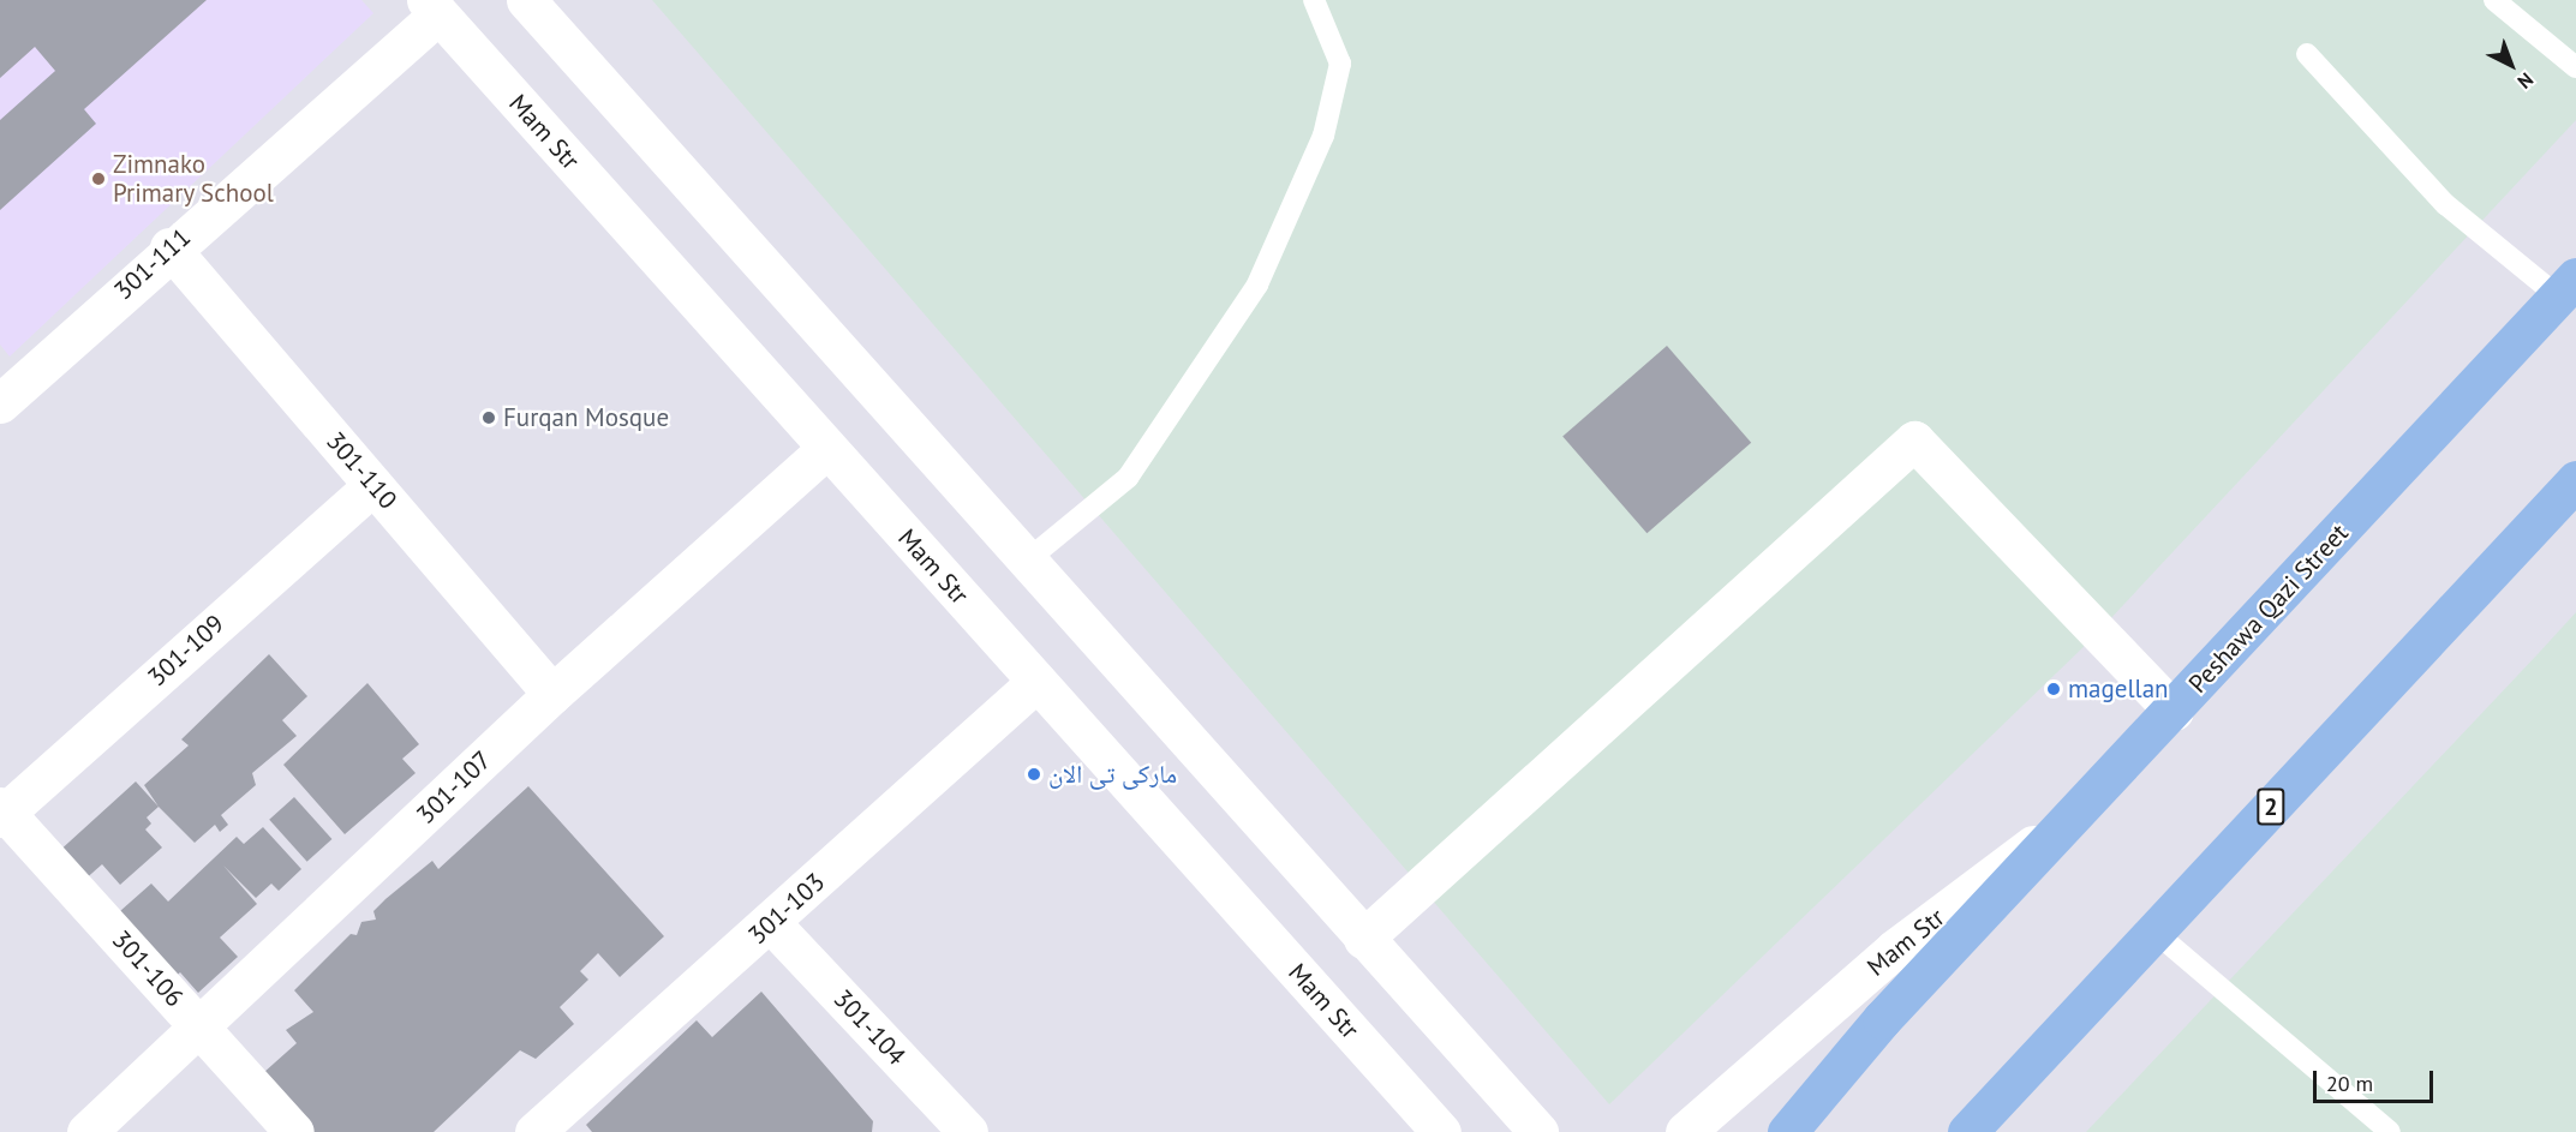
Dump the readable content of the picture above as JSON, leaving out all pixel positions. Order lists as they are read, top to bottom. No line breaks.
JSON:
{"streets":{"highway":["Peshawa Qazi Street","2"],"street":["Mam Str","301-111","301-110","301-109","301-107","301-103","301-106","301-104"]},"crossings":[["Mam Str","301-111"],["Mam Str","Peshawa Qazi Street"],["Mam Str","301-107"],["Mam Str","301-103"],["301-111","301-110"],["301-110","301-109"],["301-110","301-107"],["301-109","301-106"],["301-107","301-106"],["301-103","301-104"]],"places":["Zimnako Primary School","Furqan Mosque","magellan","مارکی تی الان"],"scale_bar":"20 m","north":"bottom right"}
